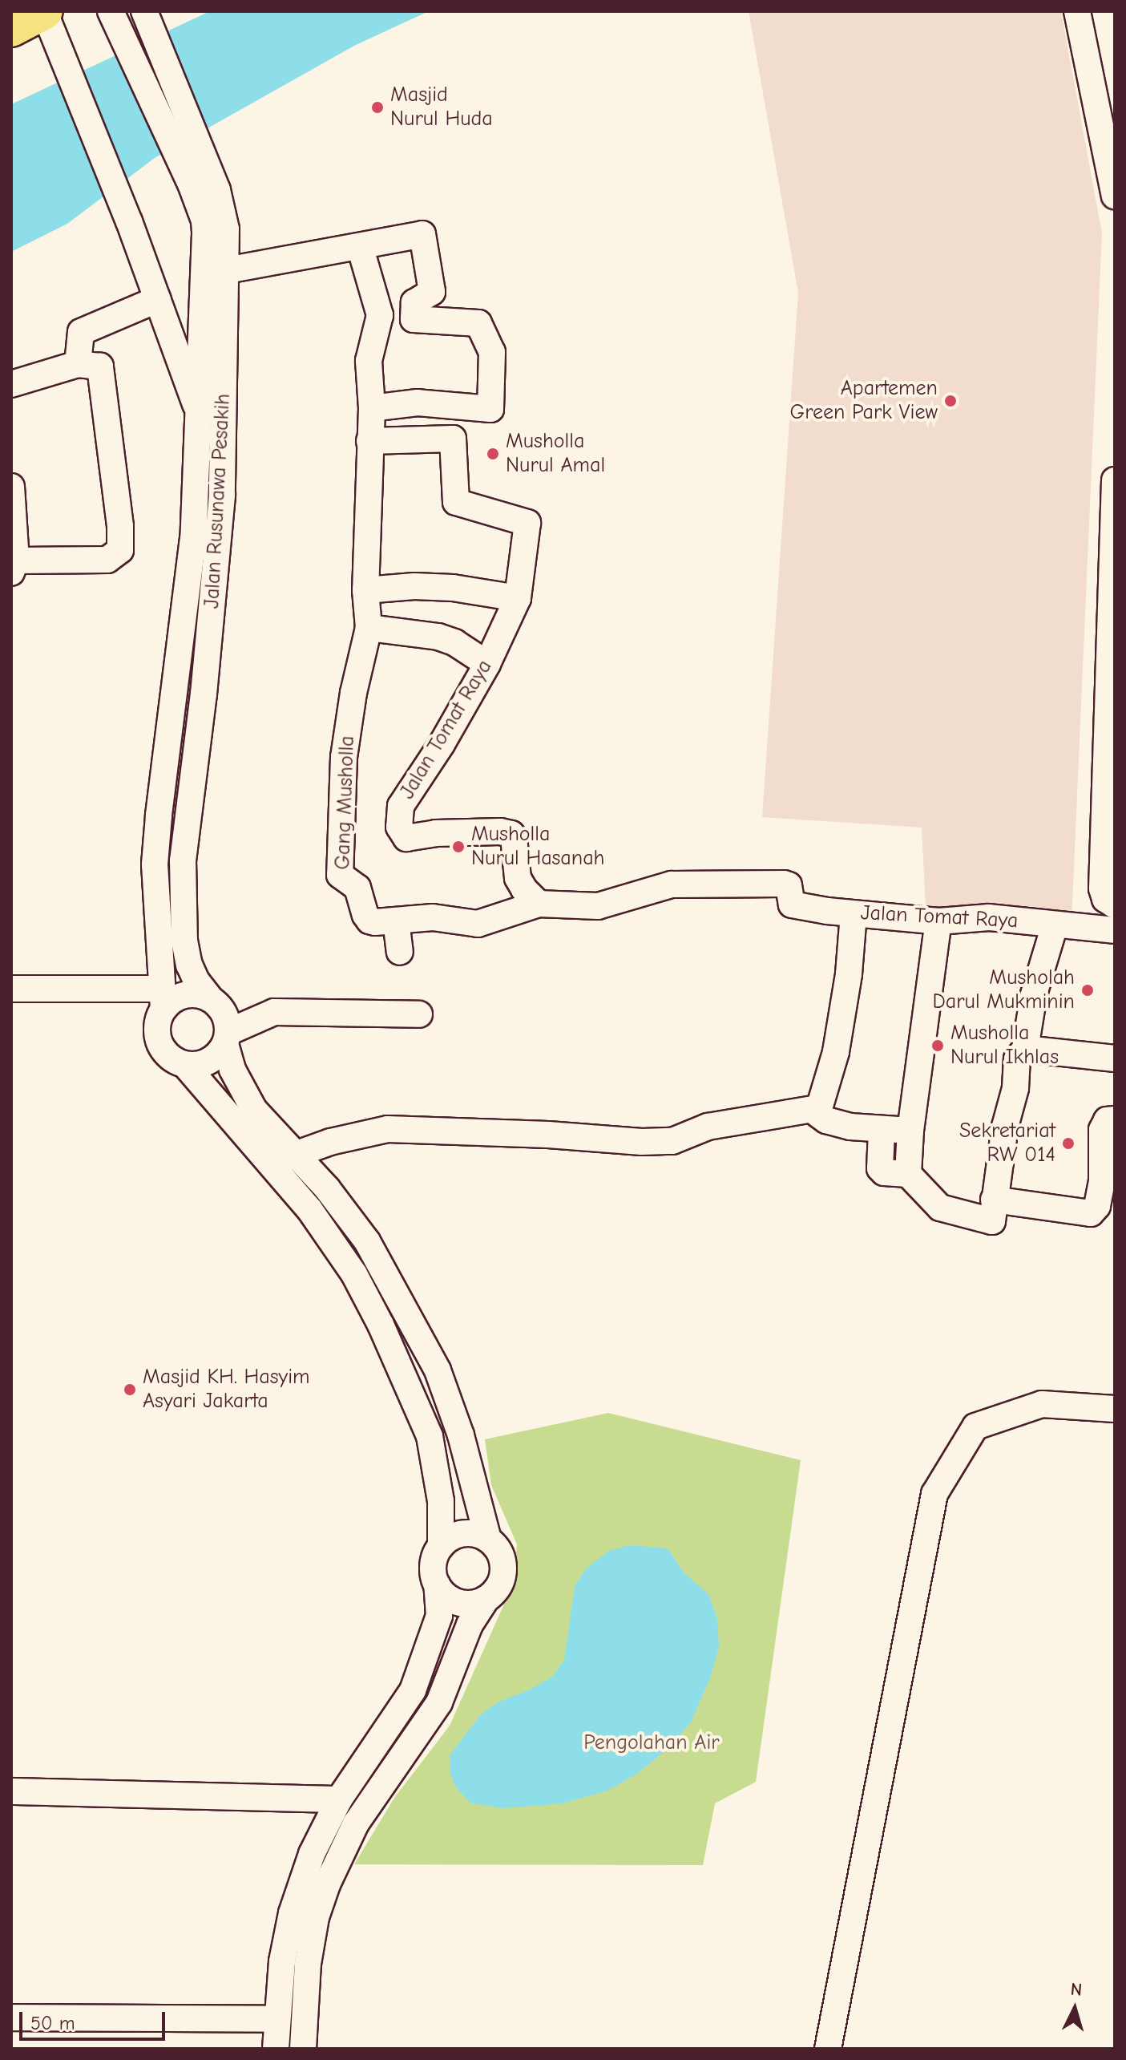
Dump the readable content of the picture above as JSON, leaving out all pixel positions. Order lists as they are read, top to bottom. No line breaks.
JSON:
{"streets":{"street":["Jalan Rusunawa Pesakih","Jalan Tomat Raya","Gang Musholla"]},"crossings":[["Jalan Tomat Raya","Gang Musholla"]],"parks":["Pengolahan Air"],"places":["Masjid Nurul Huda","Apartemen Green Park View","Musholla Nurul Amal","Musholla Nurul Hasanah","Musholah Darul Mukminin","Musholla Nurul Ikhlas","Sekretariat RW 014","Masjid KH. Hasyim Asyari Jakarta"],"scale_bar":"50 m","north":"top"}
